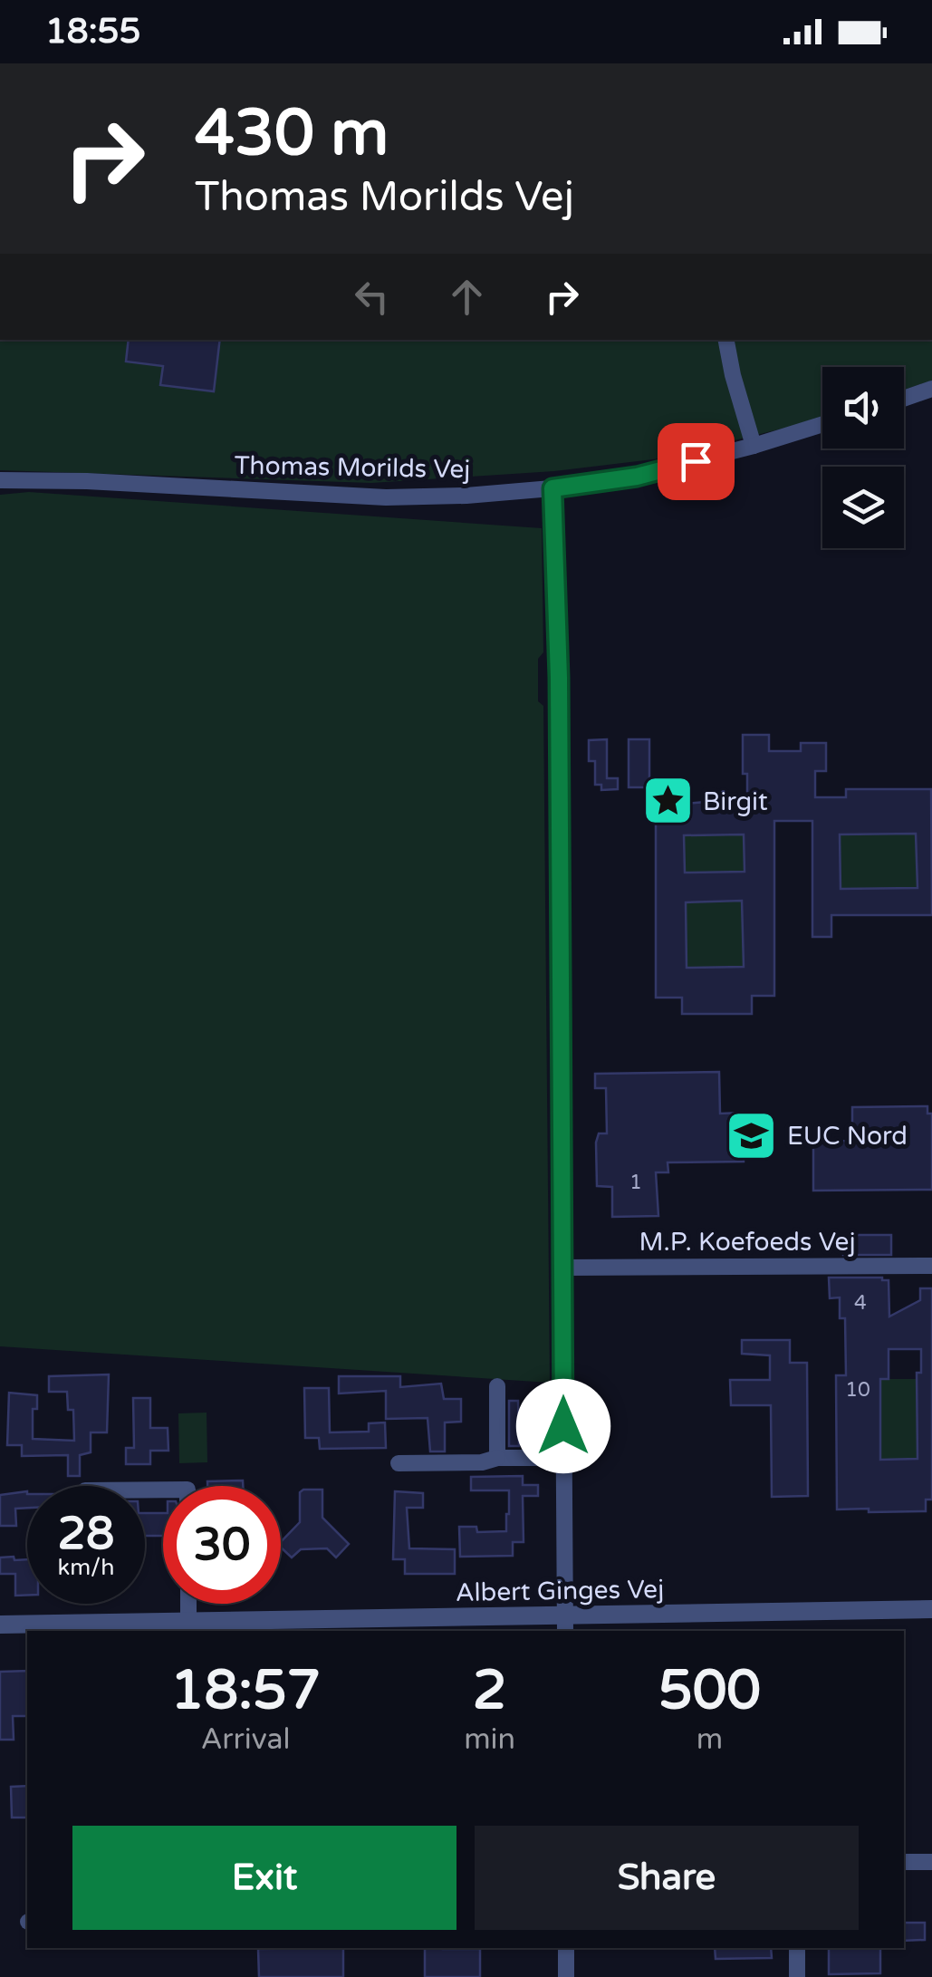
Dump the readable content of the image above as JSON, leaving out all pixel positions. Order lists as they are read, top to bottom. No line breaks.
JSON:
{"streets":{"street":["Thomas Morilds Vej","M.P. Koefoeds Vej","Albert Ginges Vej"]},"places":{"place":["Birgit"],"school or university":["EUC Nord"]},"house_numbers":["1","4","10"],"page":{"status":"18:55","turn":["430 m","Thomas Morilds Vej"],"speed":"28 km/h","limit":"30","eta":["18:57","Arrival","2","min","500","m"],"buttons":["Exit","Share"]}}
